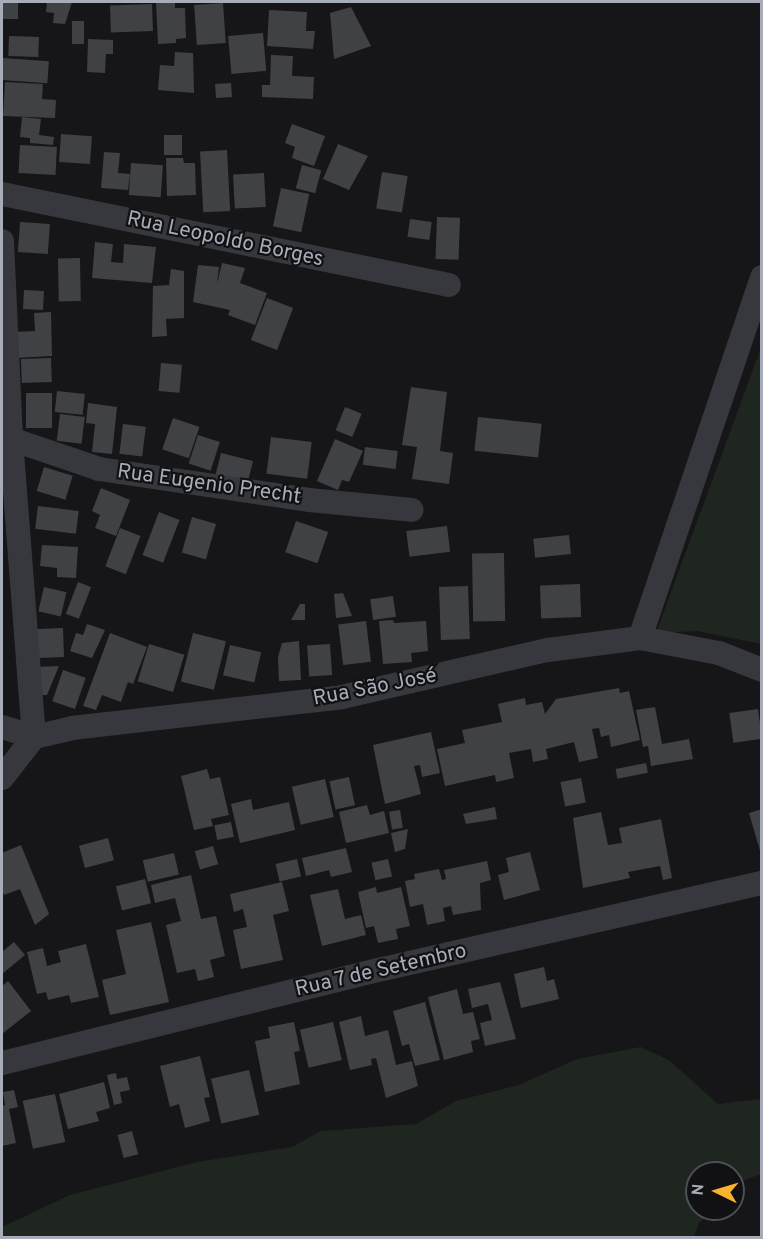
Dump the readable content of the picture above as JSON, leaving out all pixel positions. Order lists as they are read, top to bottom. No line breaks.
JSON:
{"streets":{"street":["Rua Leopoldo Borges","Rua Eugenio Precht","Rua São José","Rua 7 de Setembro"]},"north":"left"}
